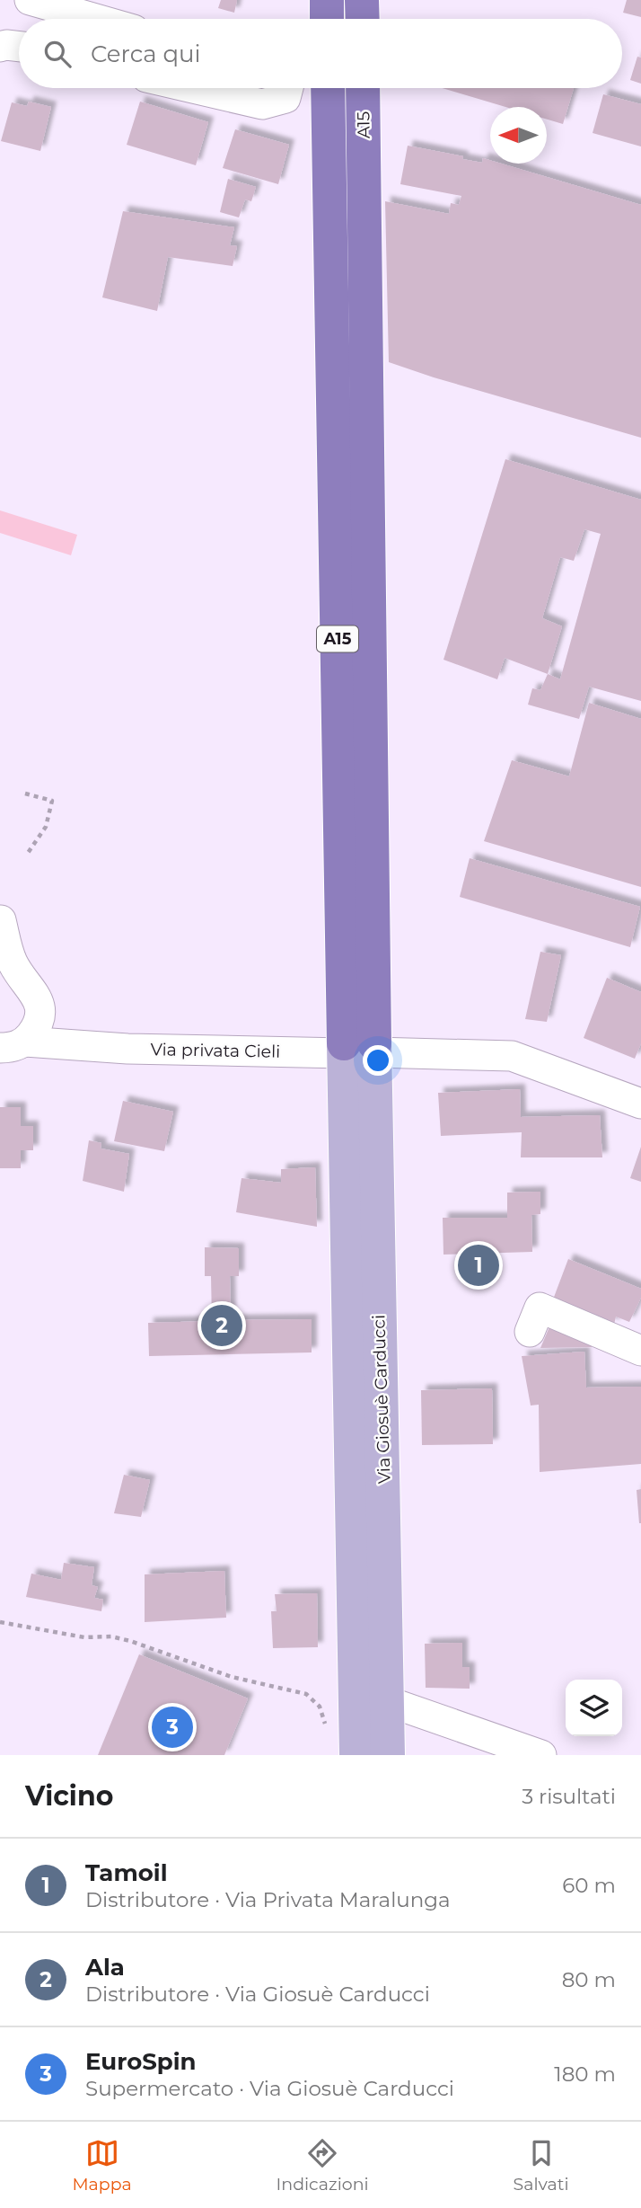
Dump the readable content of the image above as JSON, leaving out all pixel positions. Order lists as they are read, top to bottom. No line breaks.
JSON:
{"streets":{"highway":["A15"],"main road":["Via Giosuè Carducci"],"street":["Via privata Cieli"]},"crossings":[["A15","Via privata Cieli"],["A15","Via Giosuè Carducci"],["Via privata Cieli","Via Giosuè Carducci"]],"north":"left","page":{"search":"Cerca qui","pins":["1","2","3"],"heading":["Vicino","3 risultati"],"list":[{"mark":"1","name":"Tamoil","note":"Distributore · Via Privata Maralunga","value":"60 m"},{"mark":"2","name":"Ala","note":"Distributore · Via Giosuè Carducci","value":"80 m"},{"mark":"3","name":"EuroSpin","note":"Supermercato · Via Giosuè Carducci","value":"180 m"}],"nav":["Mappa","Indicazioni","Salvati"]}}
